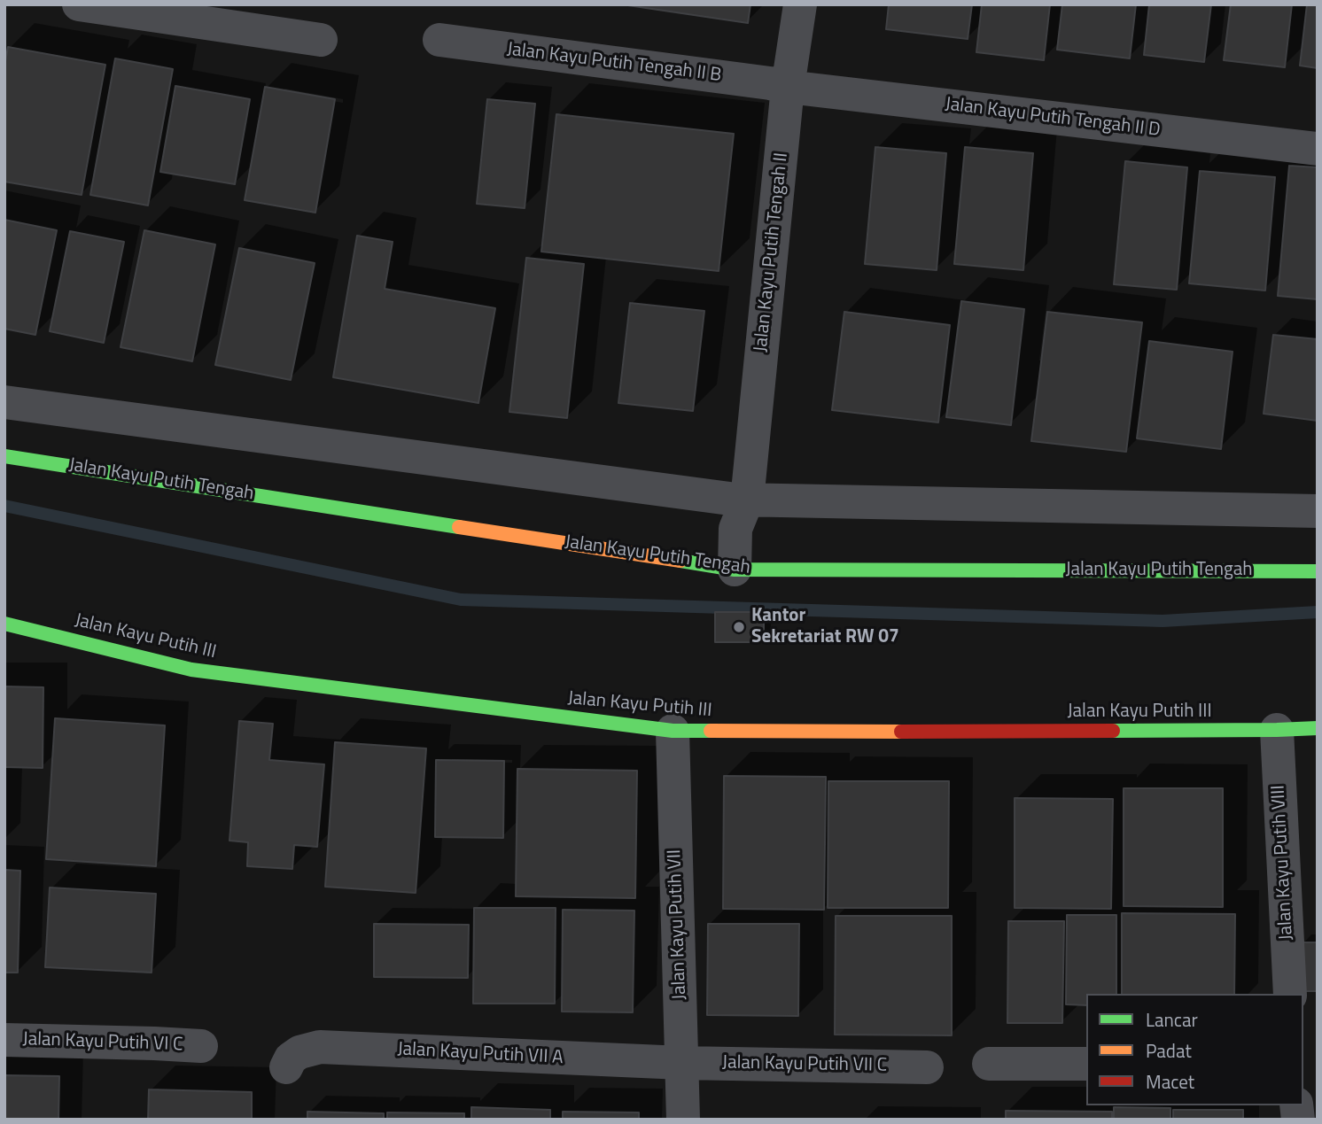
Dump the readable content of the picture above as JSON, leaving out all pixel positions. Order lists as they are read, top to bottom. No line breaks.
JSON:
{"streets":{"street":["Jalan Kayu Putih Tengah II B","Jalan Kayu Putih Tengah II D","Jalan Kayu Putih Tengah II","Jalan Kayu Putih Tengah","Jalan Kayu Putih III","Jalan Kayu Putih VIII","Jalan Kayu Putih VII","Jalan Kayu Putih VI C","Jalan Kayu Putih VII A","Jalan Kayu Putih VII C"]},"crossings":[["Jalan Kayu Putih Tengah II B","Jalan Kayu Putih Tengah II D"],["Jalan Kayu Putih Tengah II B","Jalan Kayu Putih Tengah II"],["Jalan Kayu Putih Tengah II D","Jalan Kayu Putih Tengah II"],["Jalan Kayu Putih Tengah II","Jalan Kayu Putih Tengah"],["Jalan Kayu Putih III","Jalan Kayu Putih VIII"],["Jalan Kayu Putih III","Jalan Kayu Putih VII"],["Jalan Kayu Putih VII","Jalan Kayu Putih VII A"],["Jalan Kayu Putih VII","Jalan Kayu Putih VII C"],["Jalan Kayu Putih VII A","Jalan Kayu Putih VII C"]],"places":["Kantor Sekretariat RW 07"],"legend":["Lancar","Padat","Macet"]}
